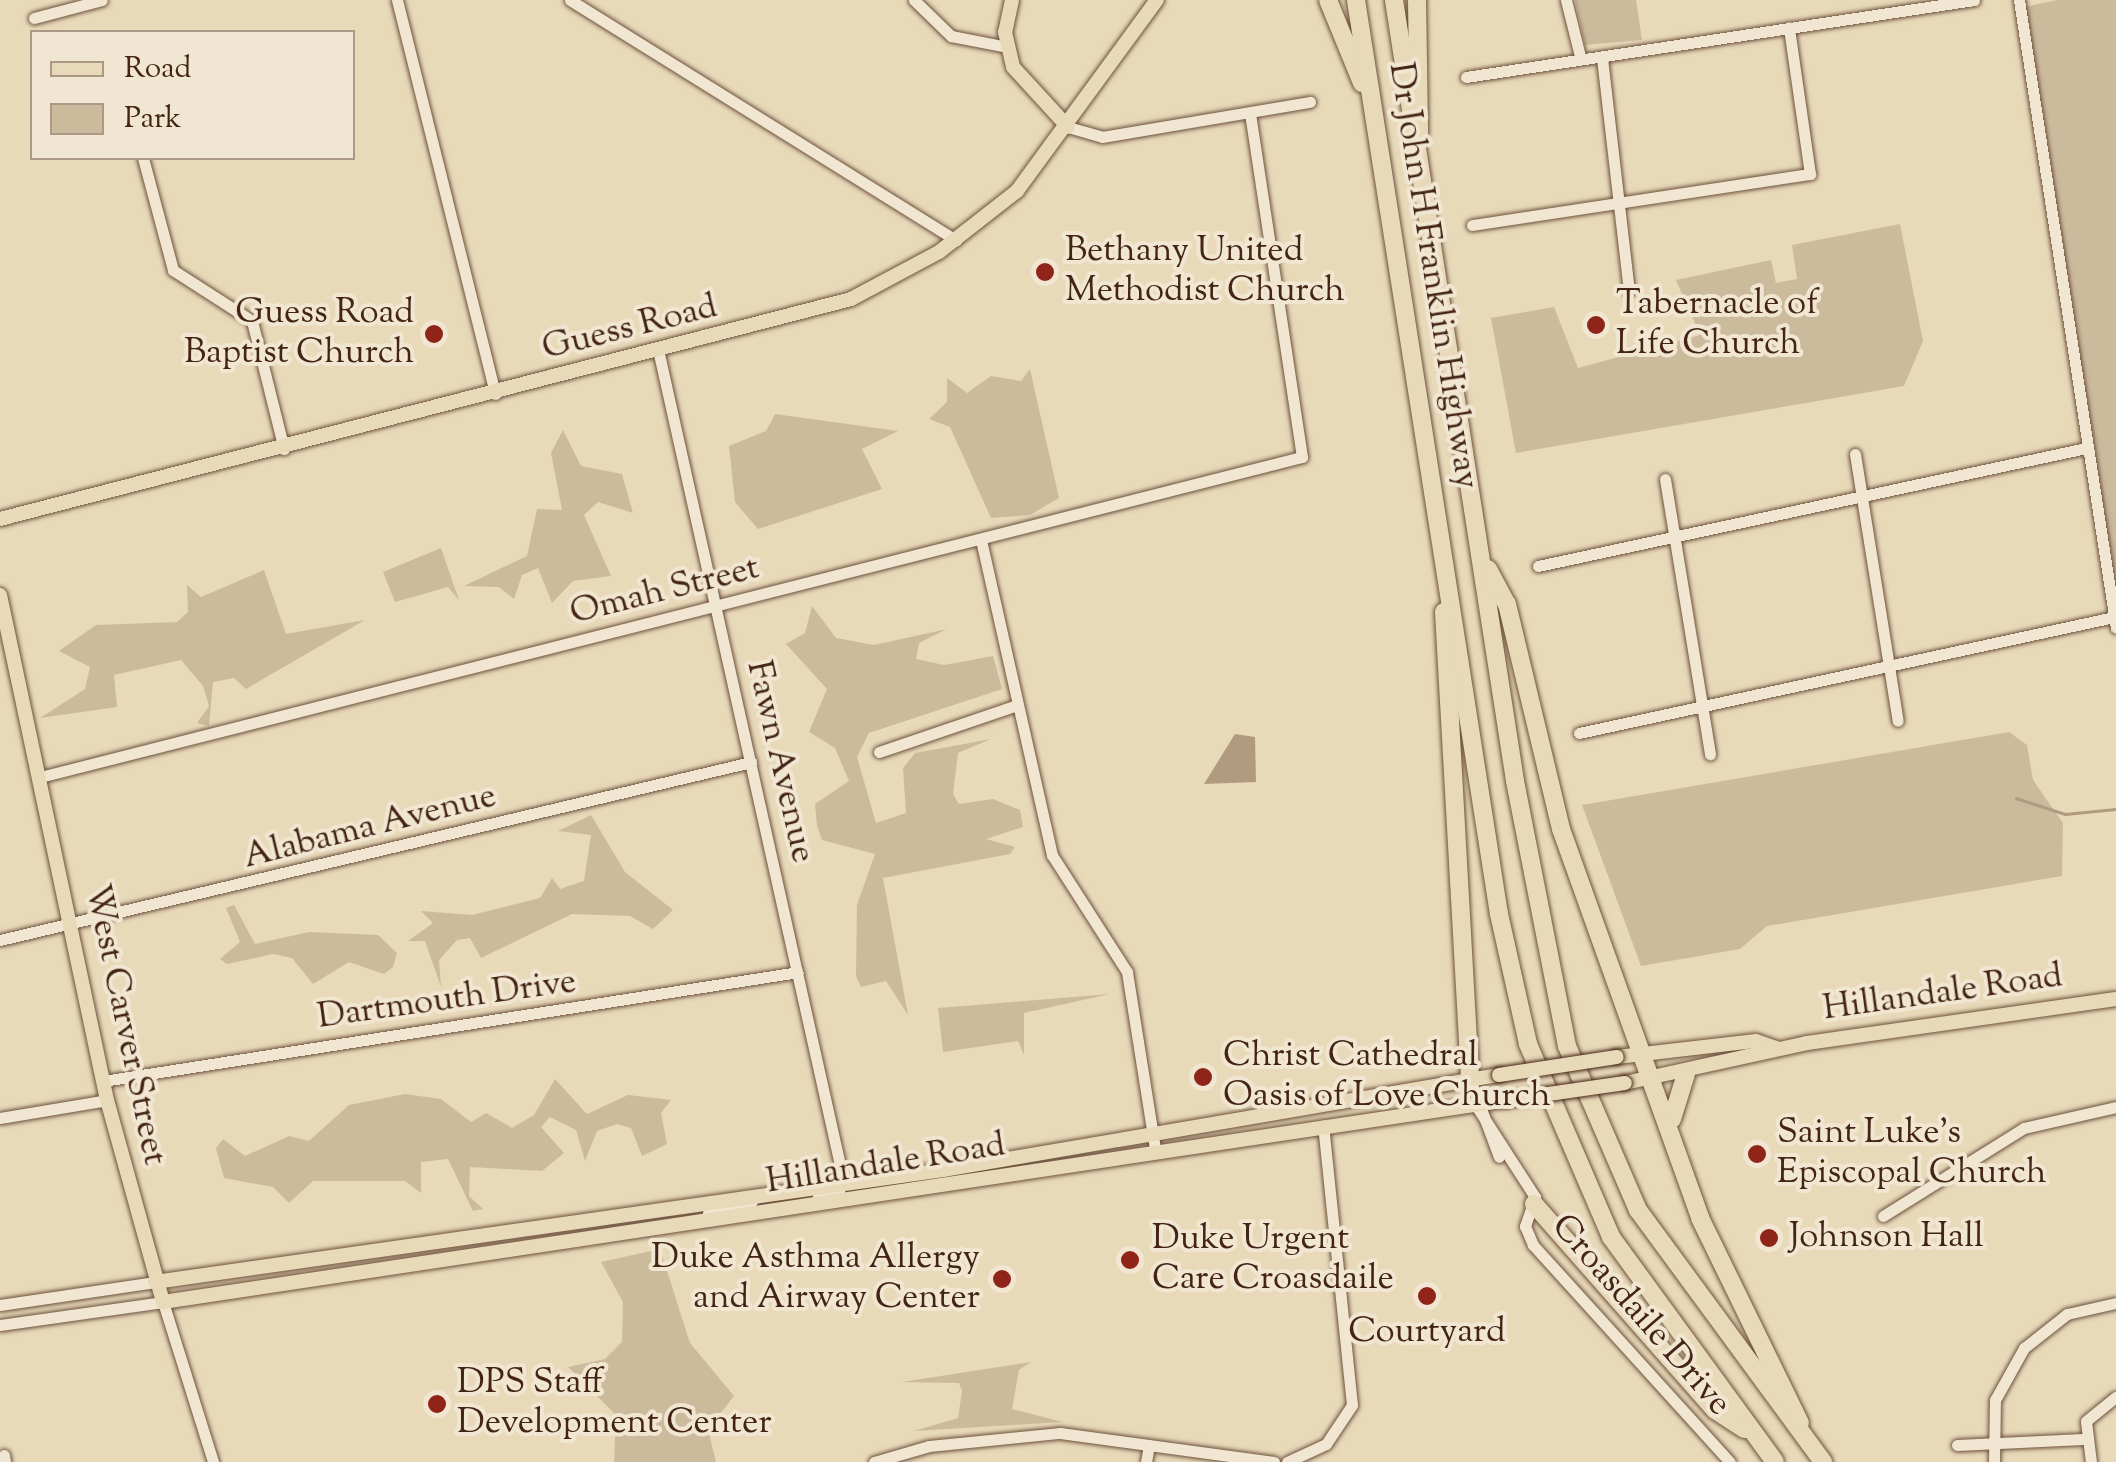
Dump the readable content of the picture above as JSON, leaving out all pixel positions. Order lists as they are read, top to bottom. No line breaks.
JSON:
{"streets":{"highway":["Dr John H Franklin Highway"],"main road":["Guess Road","Hillandale Road","West Carver Street"],"street":["Omah Street","Fawn Avenue","Alabama Avenue","Dartmouth Drive","Croasdaile Drive"]},"crossings":[["Guess Road","Fawn Avenue"],["Omah Street","Fawn Avenue"],["Omah Street","West Carver Street"],["Fawn Avenue","Alabama Avenue"],["Fawn Avenue","Hillandale Road"],["Fawn Avenue","Dartmouth Drive"],["Alabama Avenue","West Carver Street"],["Hillandale Road","West Carver Street"],["Hillandale Road","Croasdaile Drive"],["Dartmouth Drive","West Carver Street"]],"places":["Bethany United Methodist Church","Tabernacle of Life Church","Guess Road Baptist Church","Christ Cathedral Oasis of Love Church","Saint Luke's Episcopal Church","Johnson Hall","Duke Urgent Care Croasdaile","Duke Asthma Allergy and Airway Center","Courtyard","DPS Staff Development Center"],"legend":["Road","Park"]}
